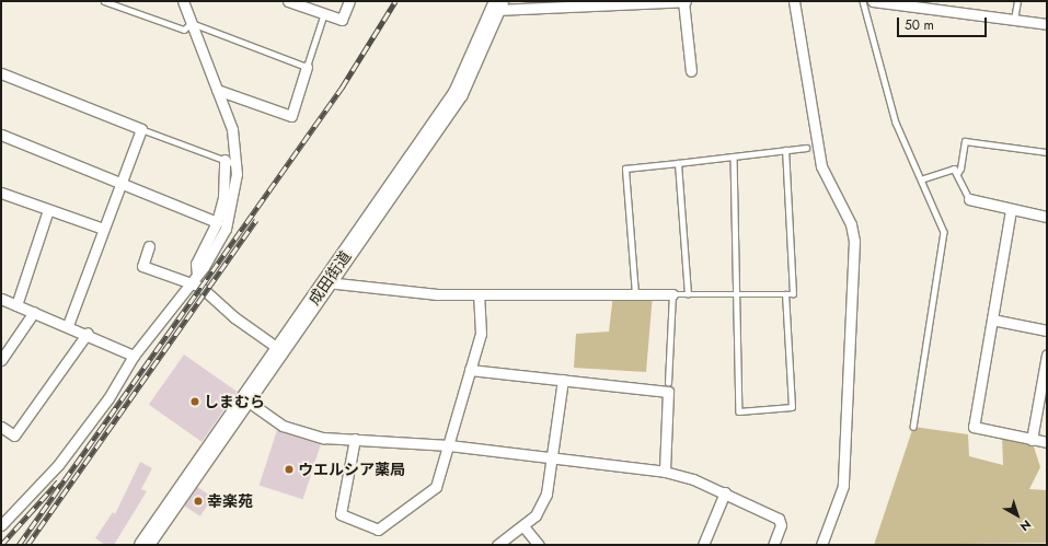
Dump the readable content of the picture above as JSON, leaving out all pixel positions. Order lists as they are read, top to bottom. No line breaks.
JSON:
{"streets":{"highway":["成田街道"]},"places":["しまむら","ウエルシア薬局","幸楽苑"],"scale_bar":"50 m","north":"bottom right"}
